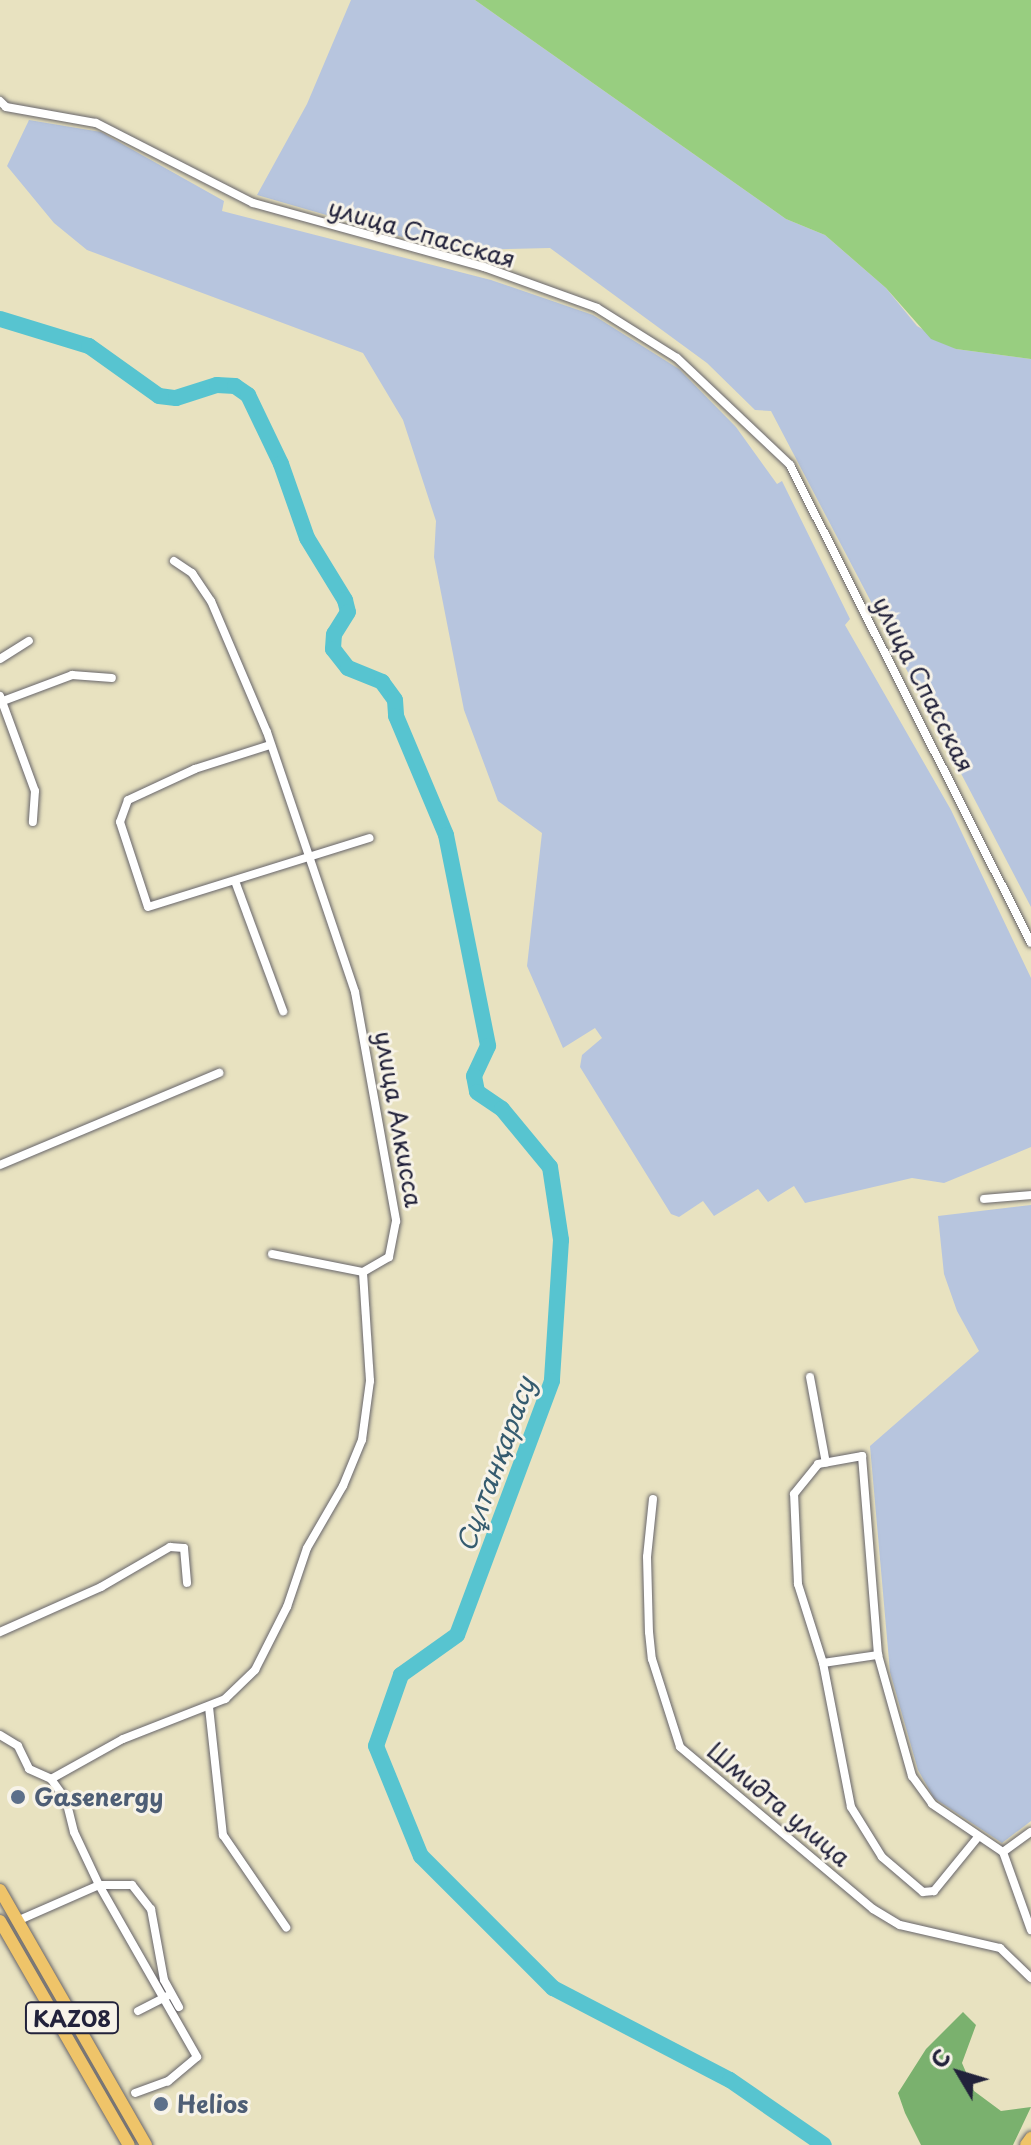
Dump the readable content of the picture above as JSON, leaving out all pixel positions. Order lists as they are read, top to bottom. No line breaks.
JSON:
{"streets":{"main road":["KAZ08"],"street":["улица Спасская","улица Алкисса","Шмидта улица"]},"water":["Сұлтанқарасу"],"places":["Gasenergy","Helios"],"north":"top left"}
